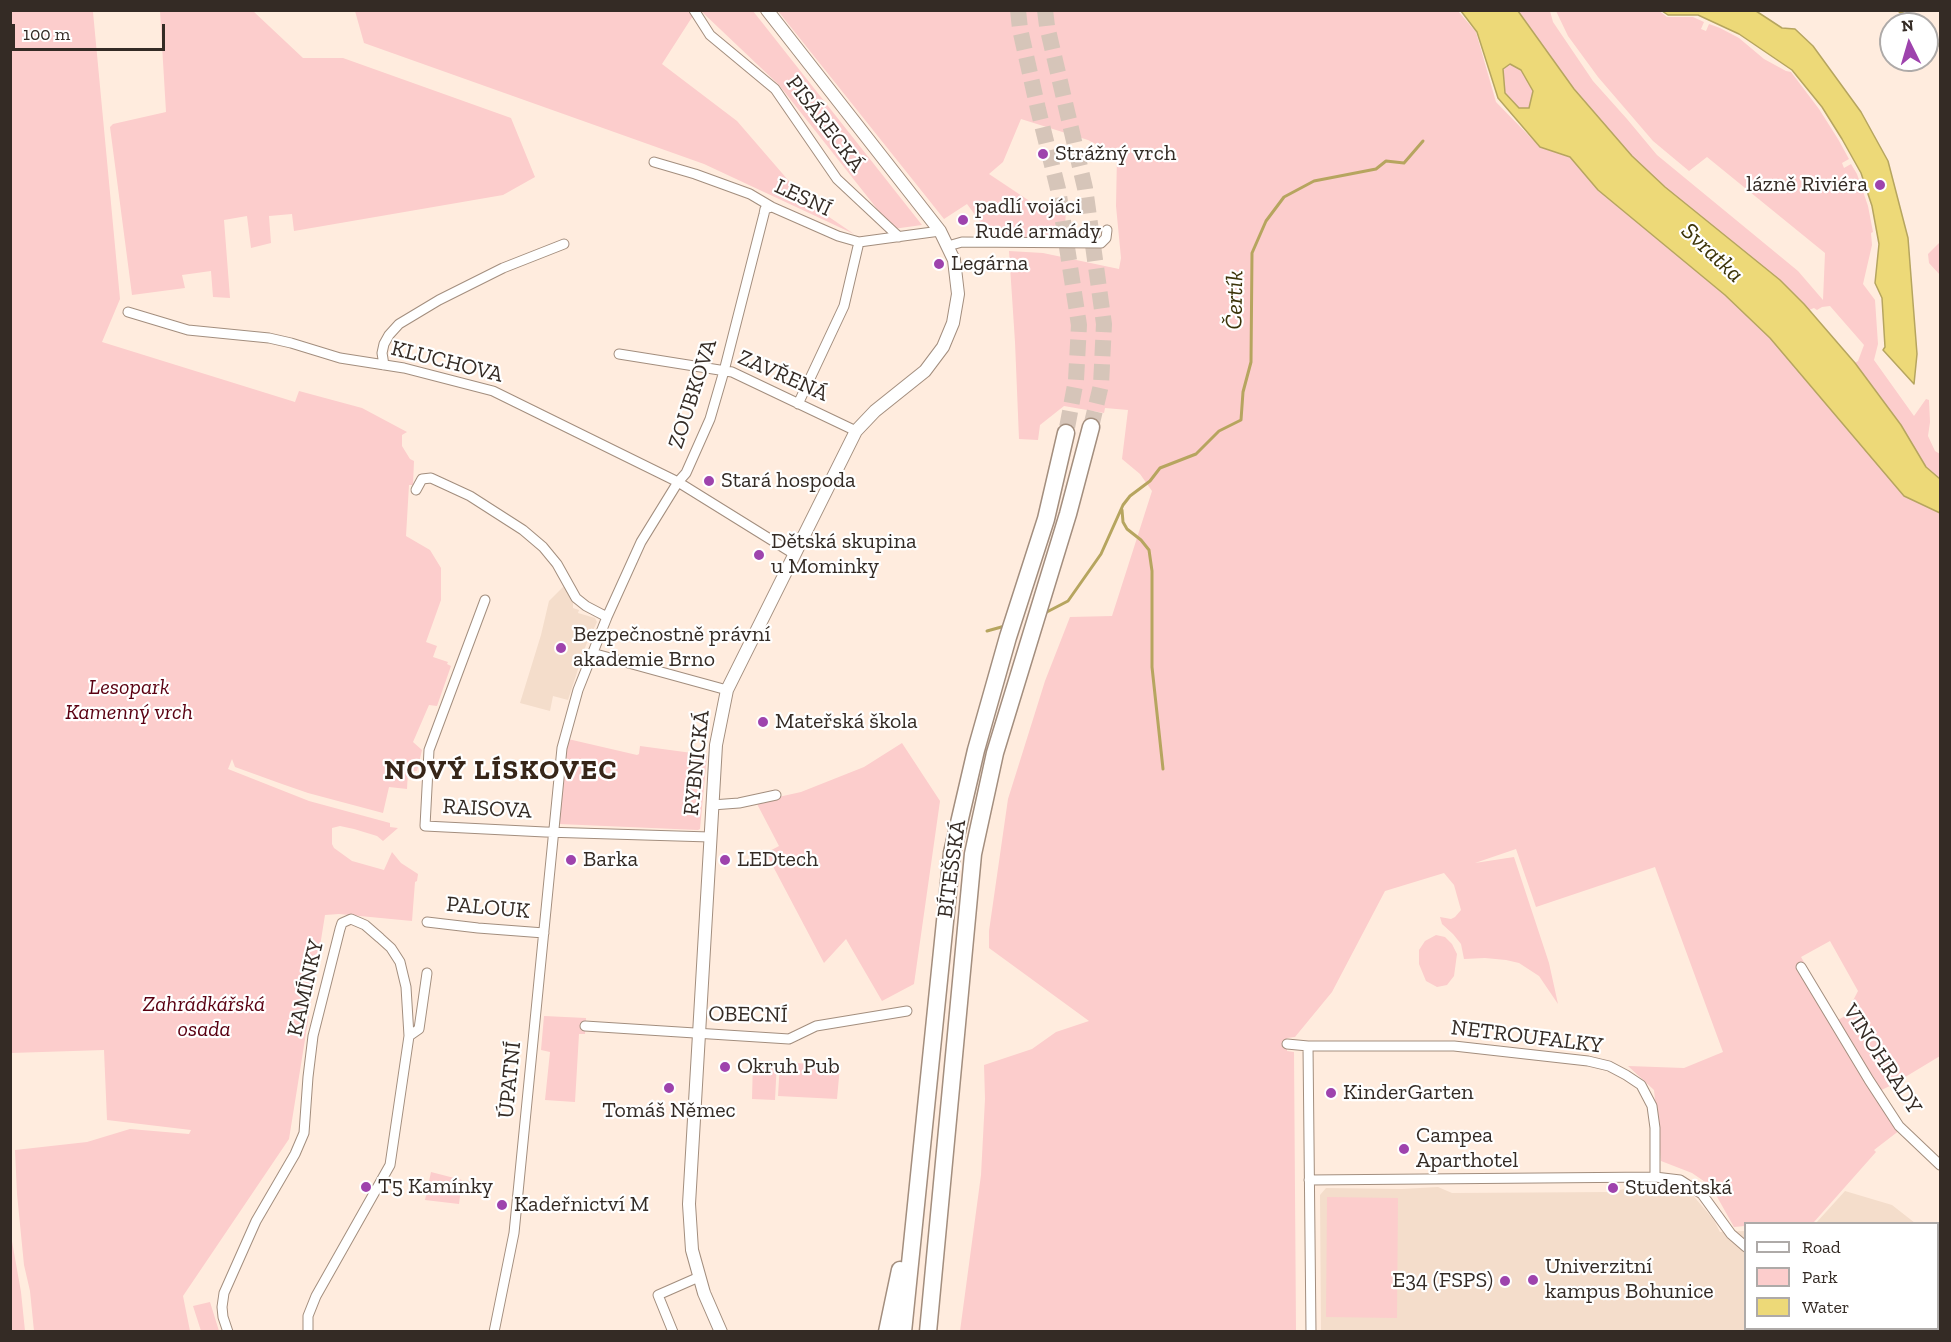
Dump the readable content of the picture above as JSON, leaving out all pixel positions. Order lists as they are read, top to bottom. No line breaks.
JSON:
{"streets":{"highway":["BÍTEŠSKÁ"],"street":["PISÁRECKÁ","LESNÍ","KLUCHOVA","ZAVŘENÁ","ZOUBKOVA","RYBNICKÁ","RAISOVA","PALOUK","KAMÍNKY","OBECNÍ","NETROUFALKY","VINOHRADY","ÚPATNÍ"]},"crossings":[["PISÁRECKÁ","LESNÍ"],["PISÁRECKÁ","RYBNICKÁ"],["LESNÍ","ZOUBKOVA"],["LESNÍ","RYBNICKÁ"],["KLUCHOVA","ZOUBKOVA"],["KLUCHOVA","RYBNICKÁ"],["ZAVŘENÁ","ZOUBKOVA"],["ZAVŘENÁ","RYBNICKÁ"],["ZOUBKOVA","RAISOVA"],["ZOUBKOVA","ÚPATNÍ"],["RYBNICKÁ","RAISOVA"],["RYBNICKÁ","OBECNÍ"],["RAISOVA","ÚPATNÍ"],["PALOUK","ÚPATNÍ"]],"districts":["NOVÝ LÍSKOVEC"],"water":["Svratka","Čertík"],"parks":["Lesopark Kamenný vrch","Zahrádkářská osada"],"places":["Strážný vrch","lázně Riviéra","padlí vojáci Rudé armády","Legárna","Stará hospoda","Dětská skupina u Mominky","Bezpečnostně právní akademie Brno","Mateřská škola","Barka","LEDtech","Okruh Pub","Tomáš Němec","KinderGarten","Campea Aparthotel","T5 Kamínky","Studentská","Kadeřnictví M","Univerzitní kampus Bohunice","E34 (FSPS)"],"legend":["Road","Park","Water"],"scale_bar":"100 m","north":"top"}
